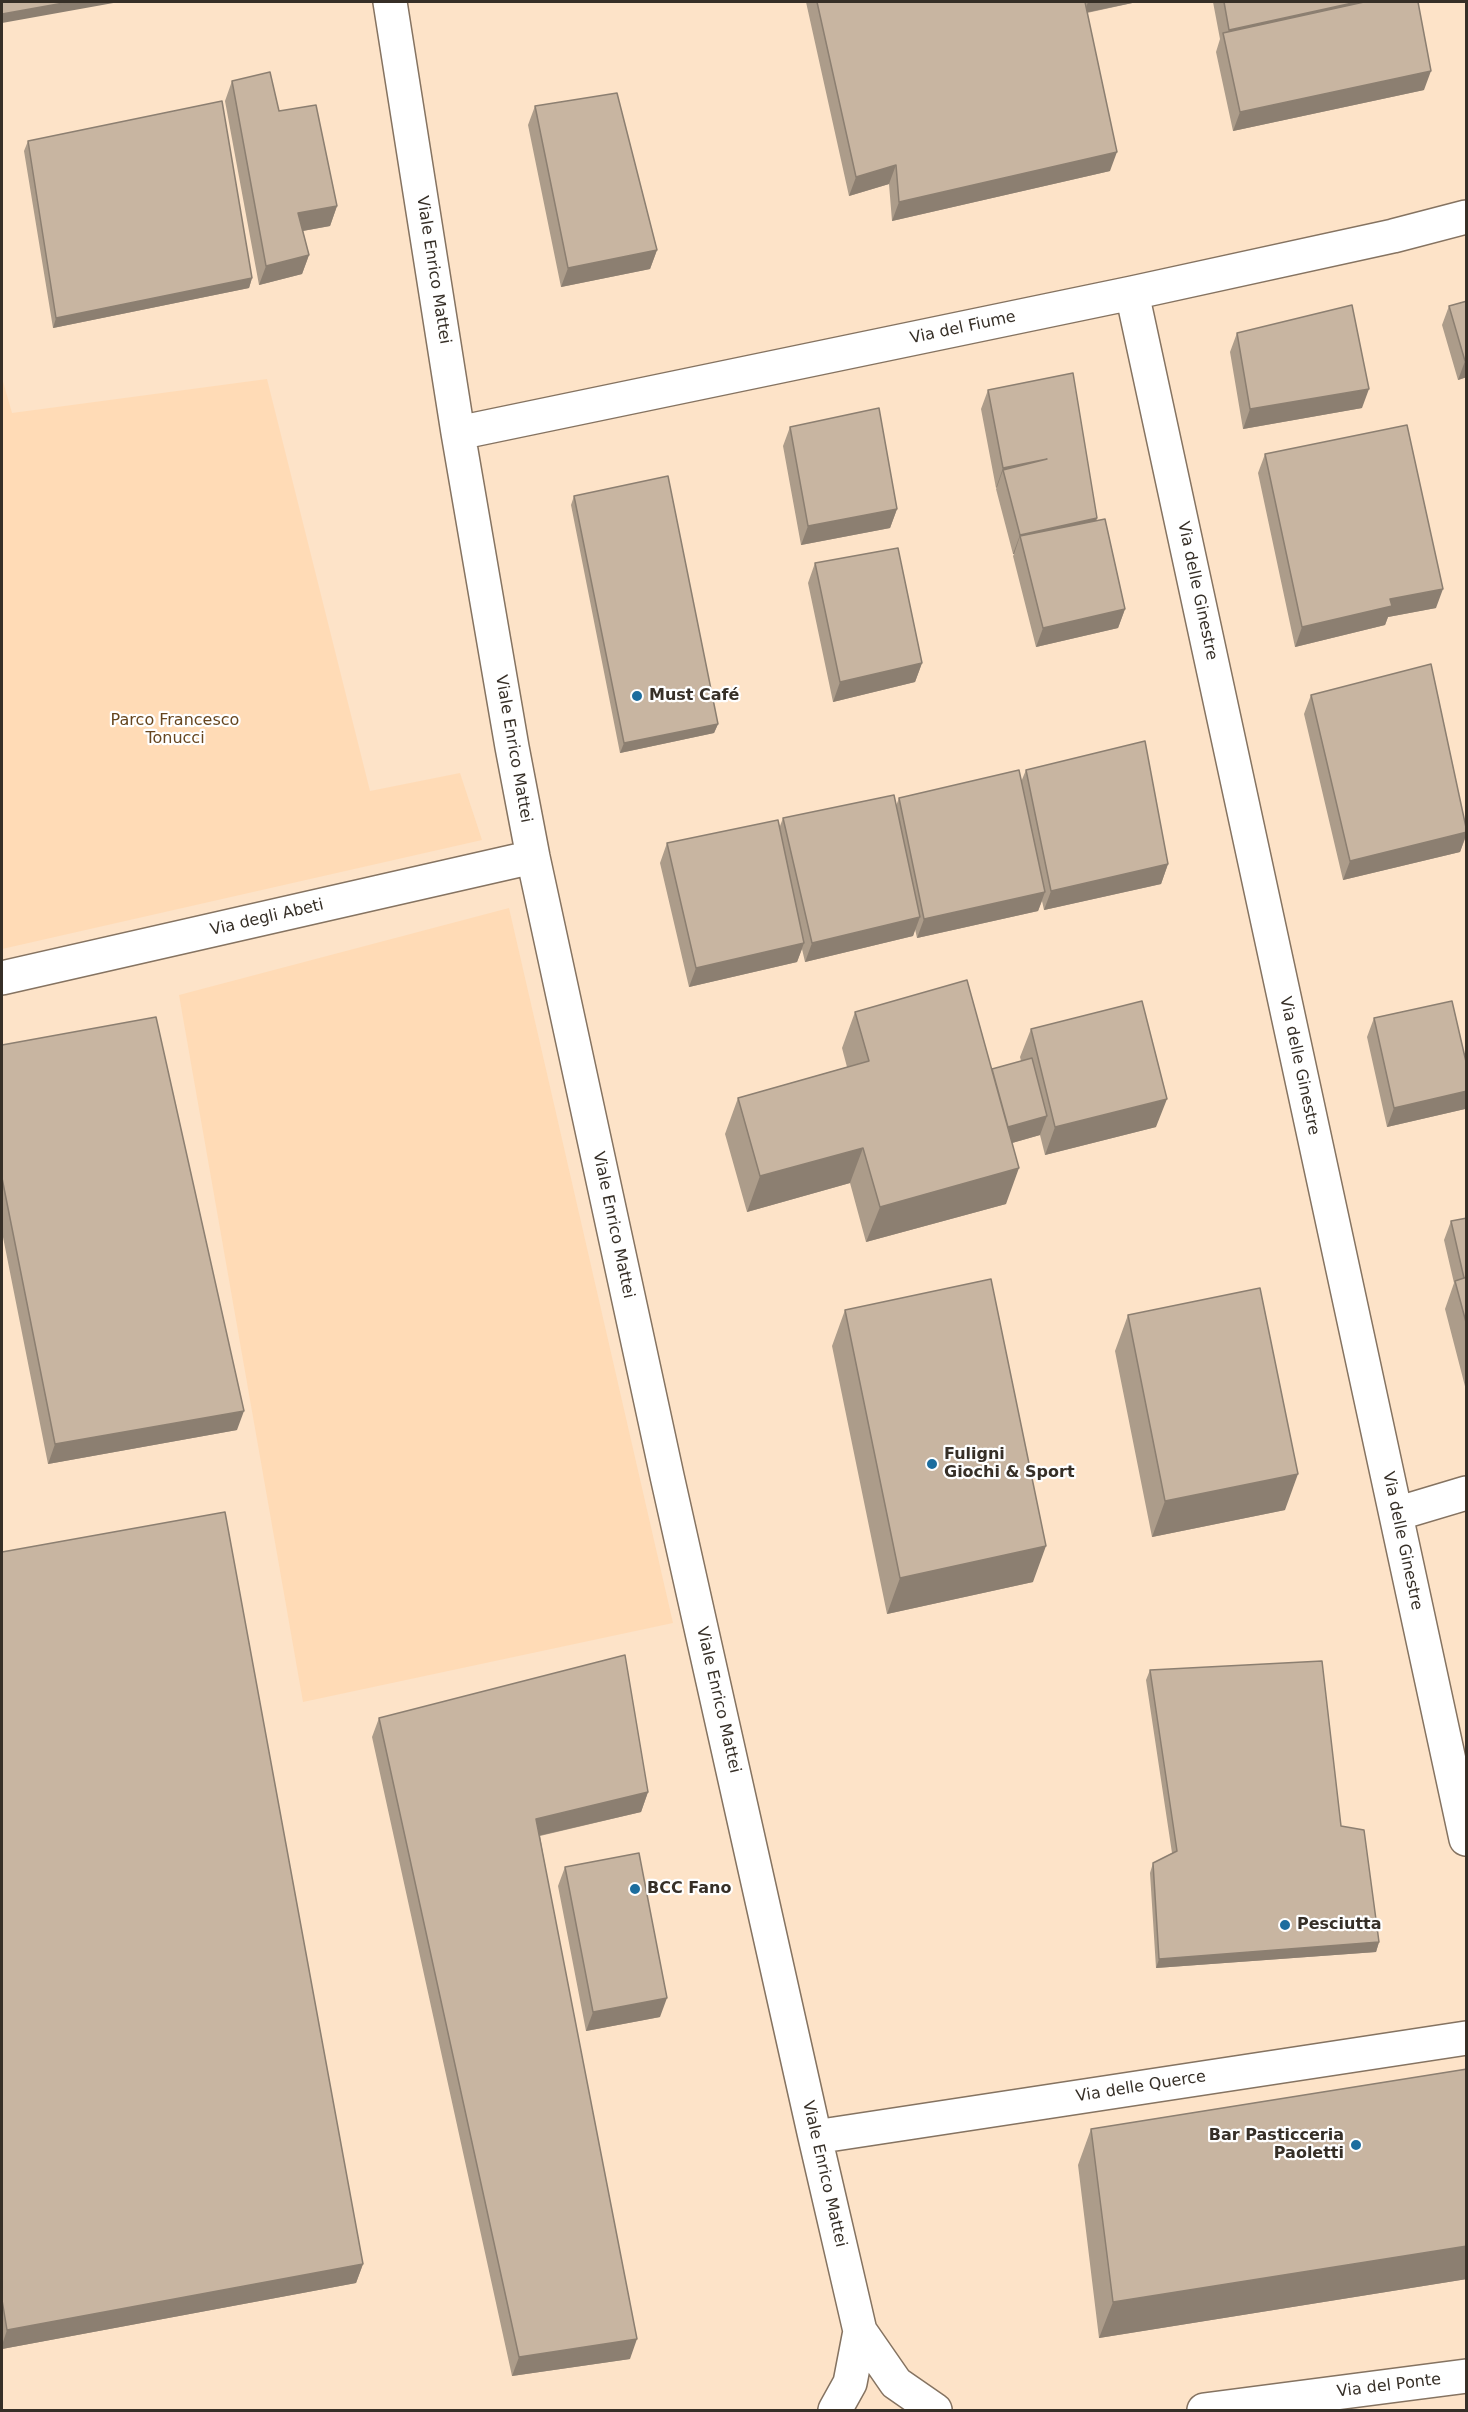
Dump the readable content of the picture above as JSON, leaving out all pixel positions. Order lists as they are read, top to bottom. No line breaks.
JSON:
{"streets":{"street":["Viale Enrico Mattei","Via del Fiume","Via delle Ginestre","Via degli Abeti","Via delle Querce","Via del Ponte"]},"crossings":[["Viale Enrico Mattei","Via del Fiume"],["Viale Enrico Mattei","Via degli Abeti"],["Viale Enrico Mattei","Via delle Querce"],["Via del Fiume","Via delle Ginestre"]],"parks":["Parco Francesco Tonucci"],"places":["Must Café","Fuligni Giochi & Sport","BCC Fano","Pesciutta","Bar Pasticceria Paoletti"]}
